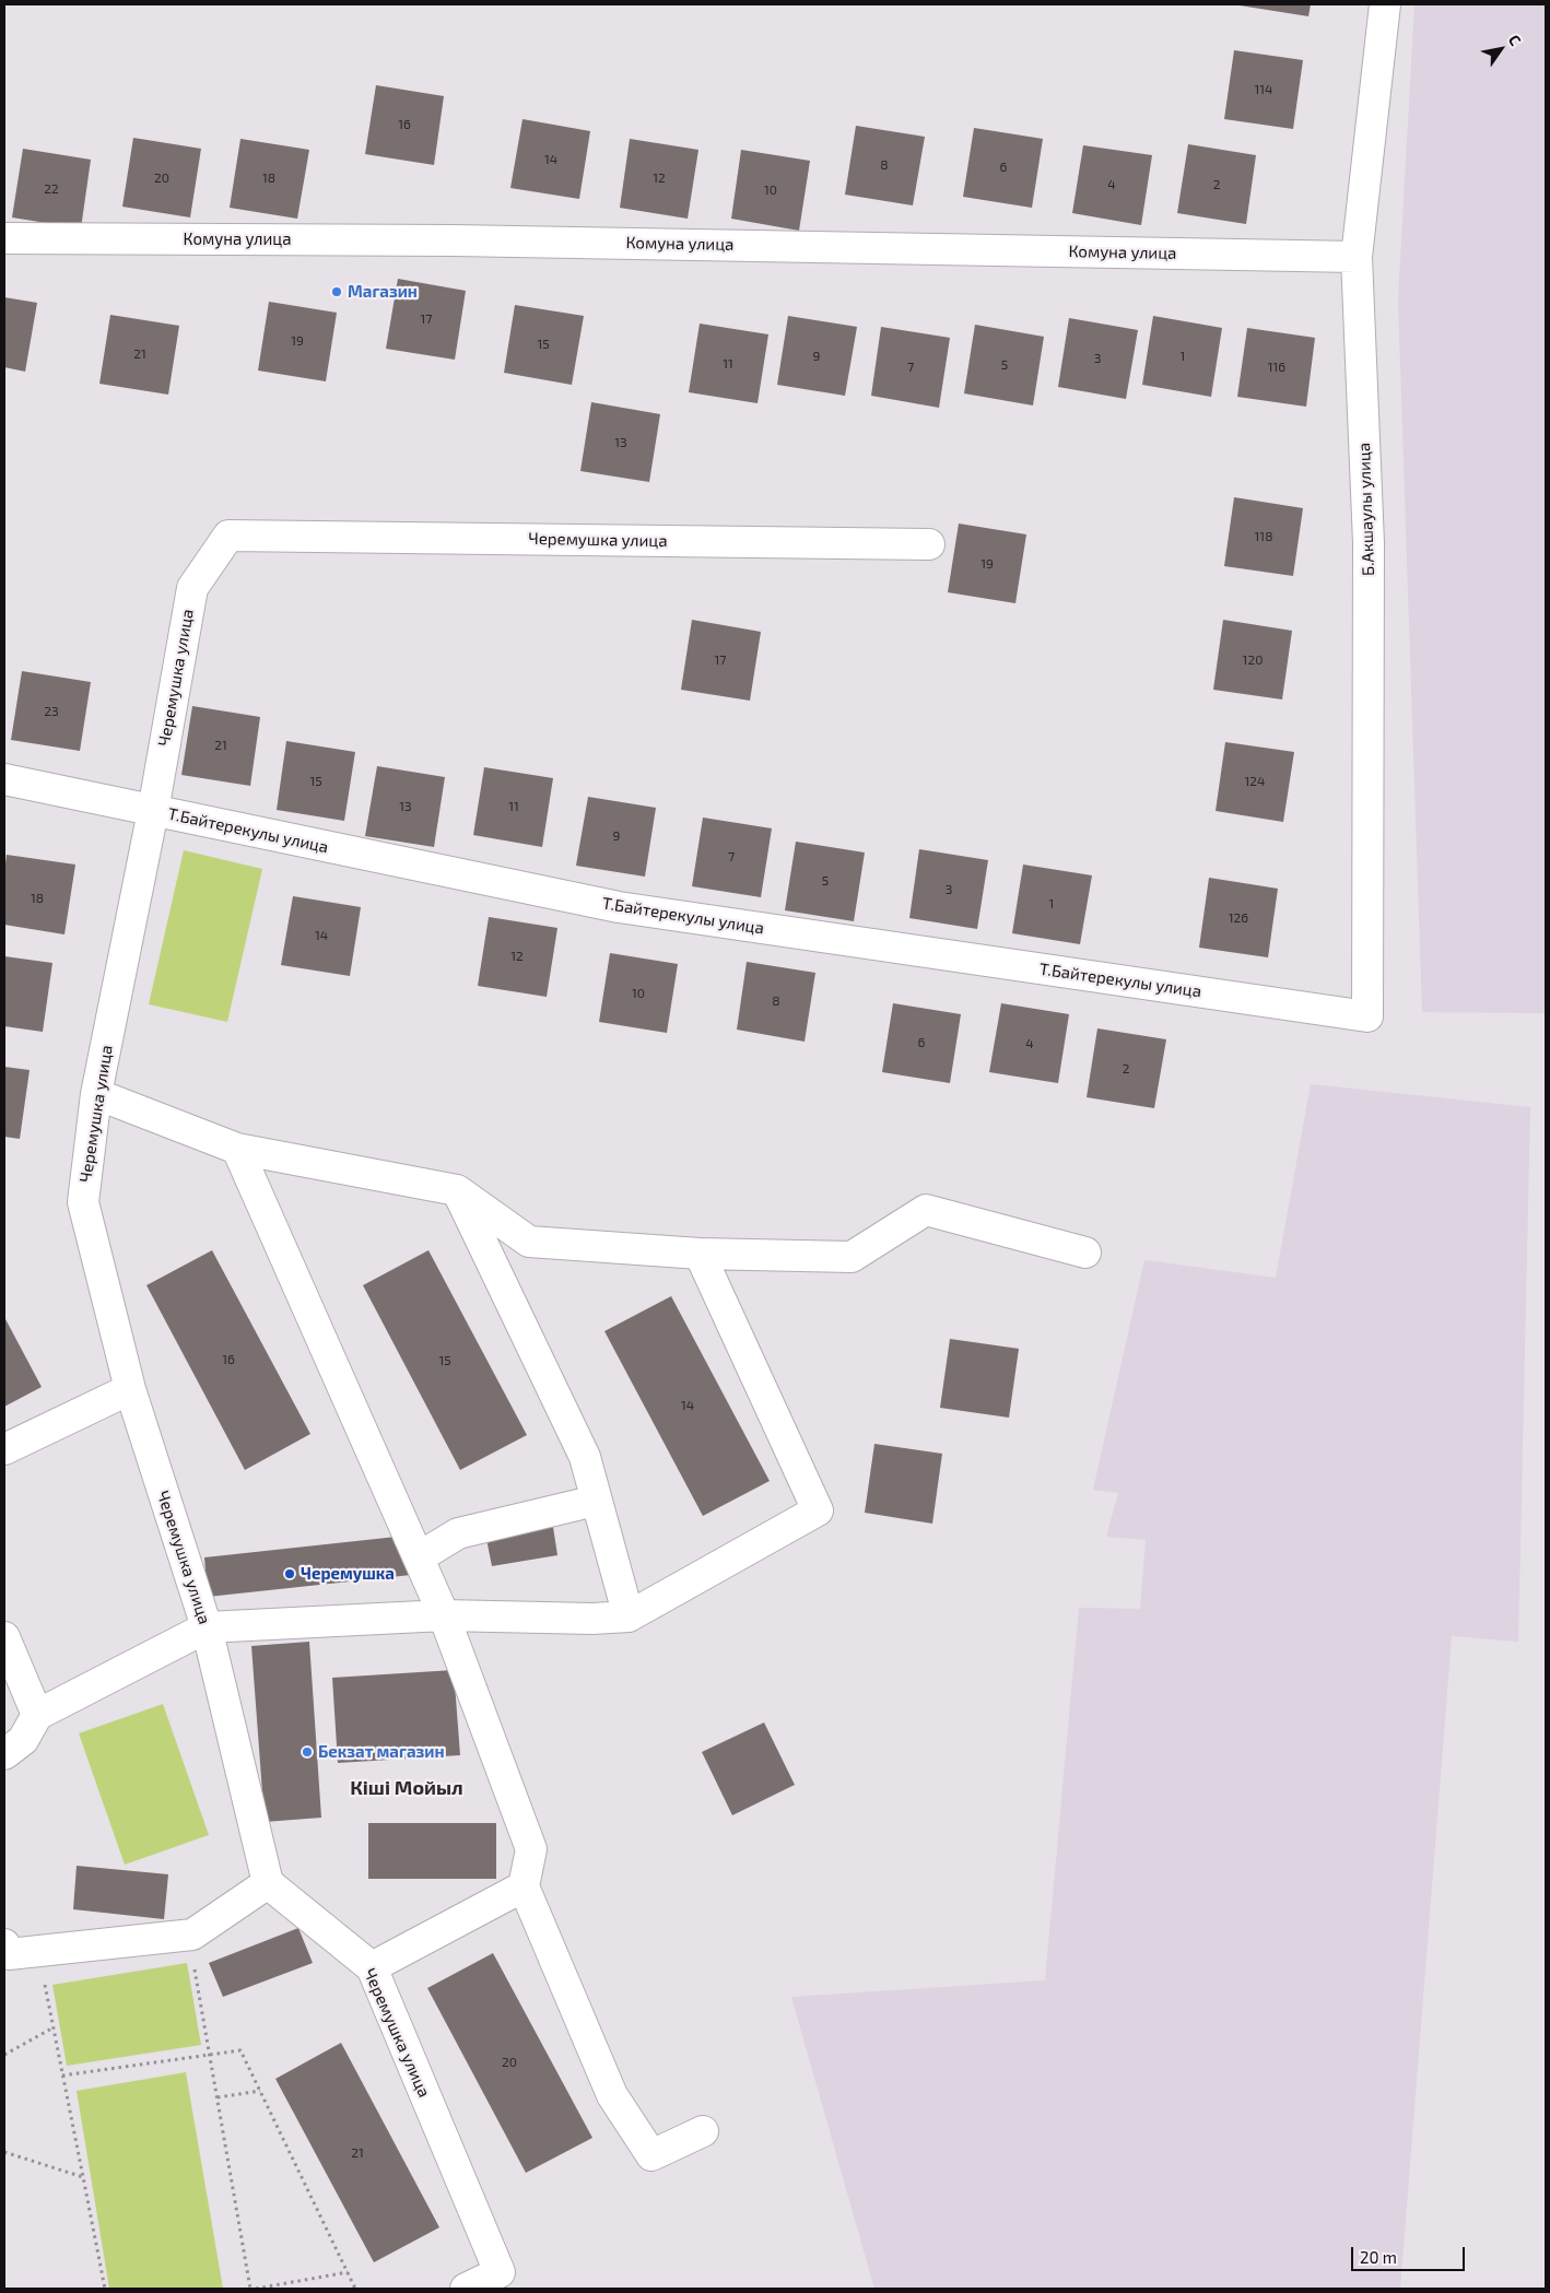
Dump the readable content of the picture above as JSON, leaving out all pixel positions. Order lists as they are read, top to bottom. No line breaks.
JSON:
{"streets":{"street":["Комуна улица","Б.Акшаулы улица","Черемушка улица","Т.Байтерекулы улица"]},"crossings":[["Комуна улица","Б.Акшаулы улица"],["Б.Акшаулы улица","Т.Байтерекулы улица"],["Черемушка улица","Т.Байтерекулы улица"]],"districts":["Кіші Мойыл"],"places":["Магазин","Черемушка","Бекзат магазин"],"house_numbers":["114","16","14","8","6","20","18","12","4","2","22","10","17","19","15","21","9","1","3","11","5","7","116","13","118","19","17","120","23","21","15","124","13","11","9","7","5","3","18","1","126","14","12","10","8","6","4","2","16","15","14","20","21"],"scale_bar":"20 m","north":"top right"}
